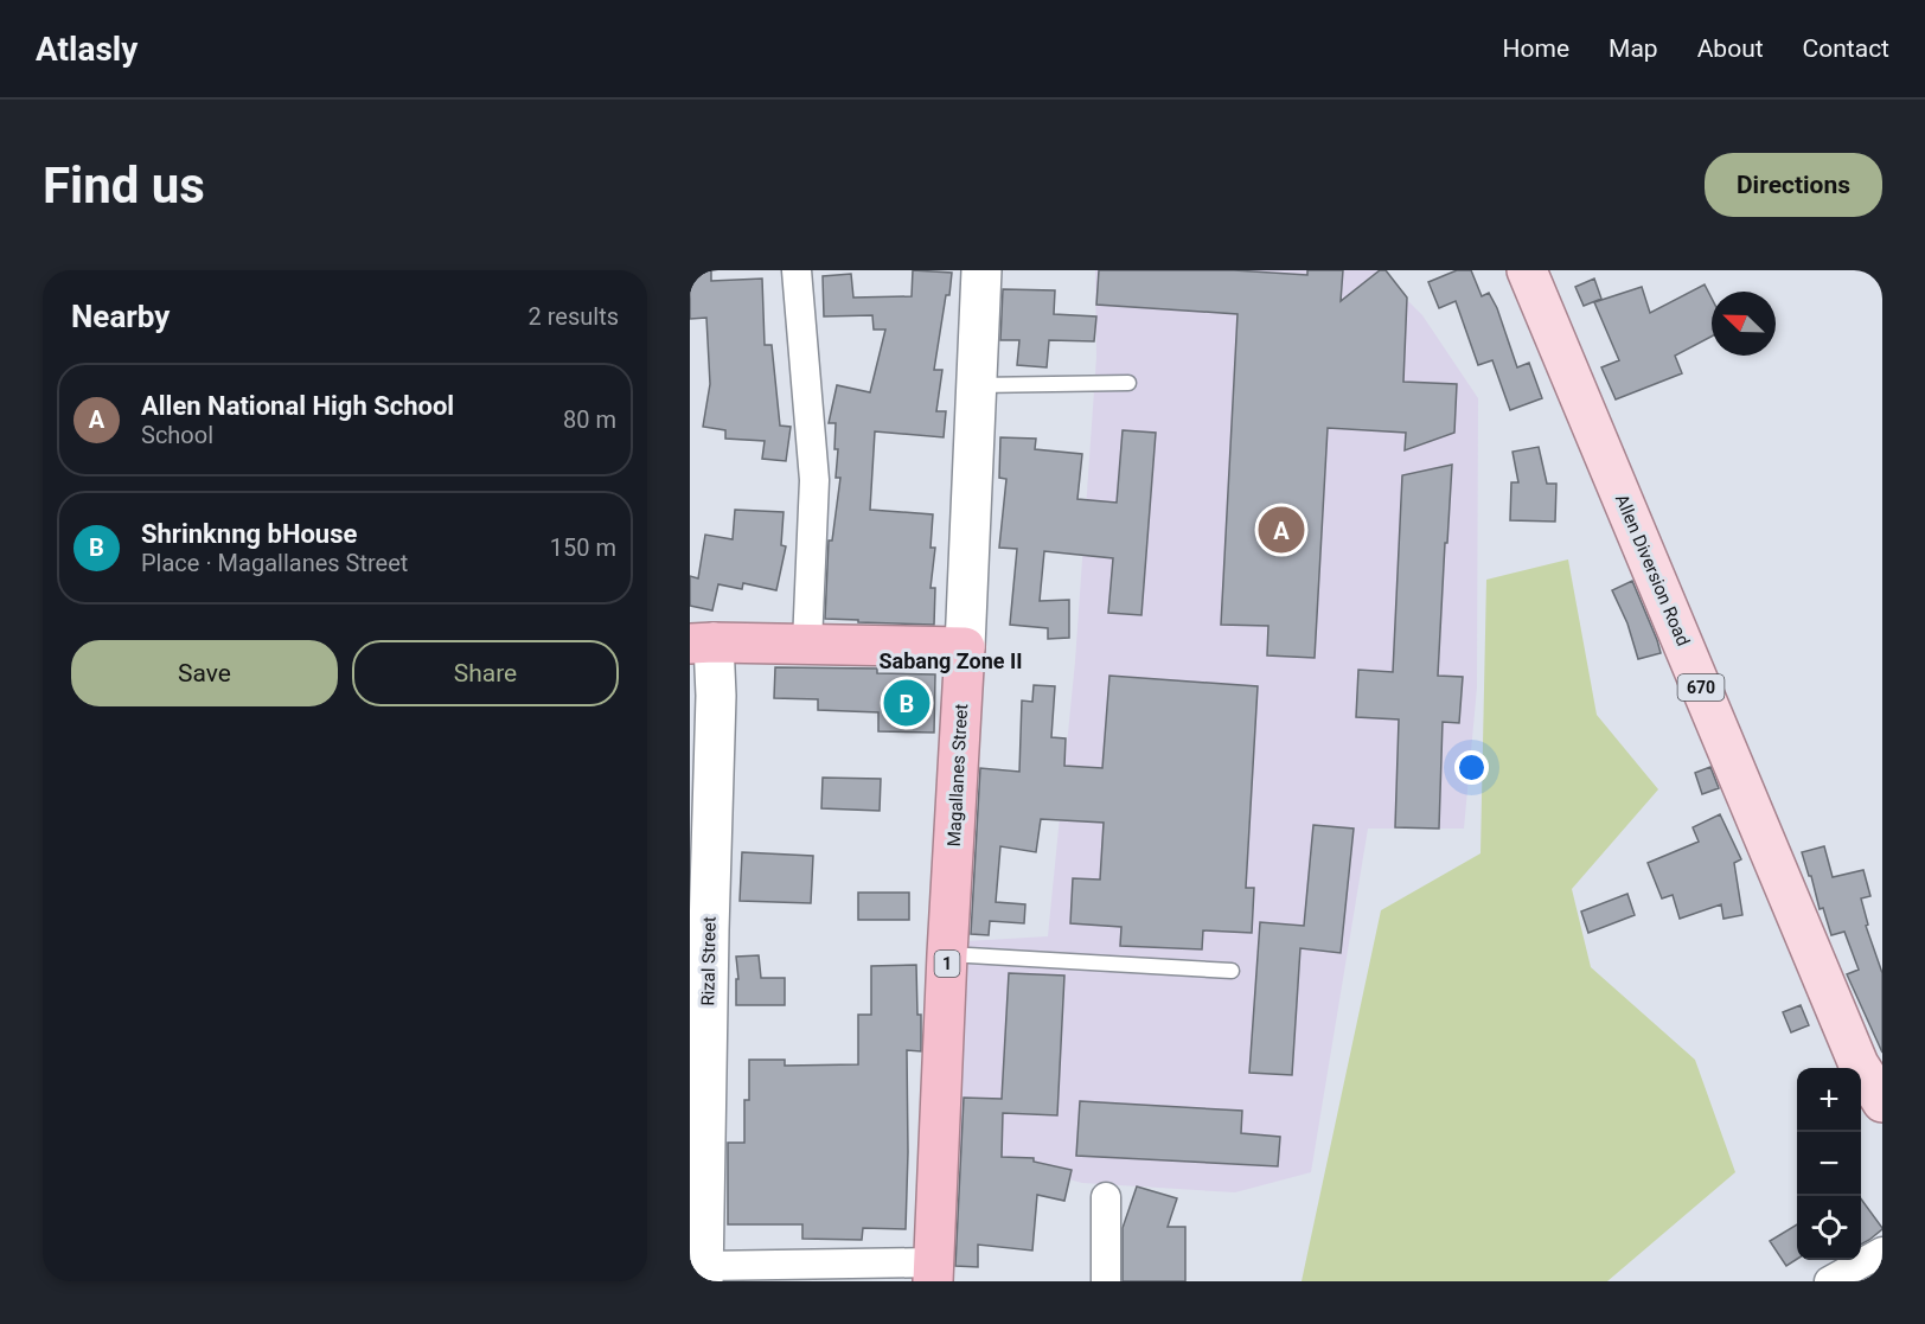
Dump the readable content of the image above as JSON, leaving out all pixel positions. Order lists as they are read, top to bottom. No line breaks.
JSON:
{"streets":{"highway":["Magallanes Street","1"],"main road":["Allen Diversion Road","670"],"street":["Rizal Street"]},"districts":["Sabang Zone II"],"north":"top left","page":{"header":"Atlasly","nav":["Home","Map","About","Contact"],"buttons":["Directions",["Save","Share"]],"title":"Find us","heading":["Nearby","2 results"],"list":[{"mark":"A","name":"Allen National High School","note":"School","value":"80 m"},{"mark":"B","name":"Shrinknng bHouse","note":"Place · Magallanes Street","value":"150 m"}],"pins":["A","B"],"map_buttons":["+","−"]}}
